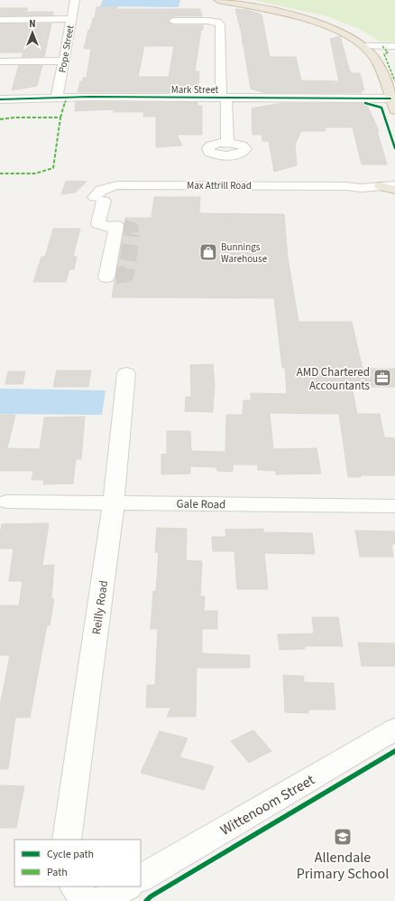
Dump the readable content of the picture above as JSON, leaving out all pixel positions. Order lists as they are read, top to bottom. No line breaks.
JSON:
{"streets":{"street":["Pope Street","Mark Street","Max Attrill Road","Gale Road","Reilly Road","Wittenoom Street"]},"crossings":[["Pope Street","Mark Street"],["Gale Road","Reilly Road"]],"places":{"shop":["Bunnings Warehouse"],"office":["AMD Chartered Accountants"],"school or university":["Allendale Primary School"]},"legend":["Cycle path","Path"],"north":"top"}
